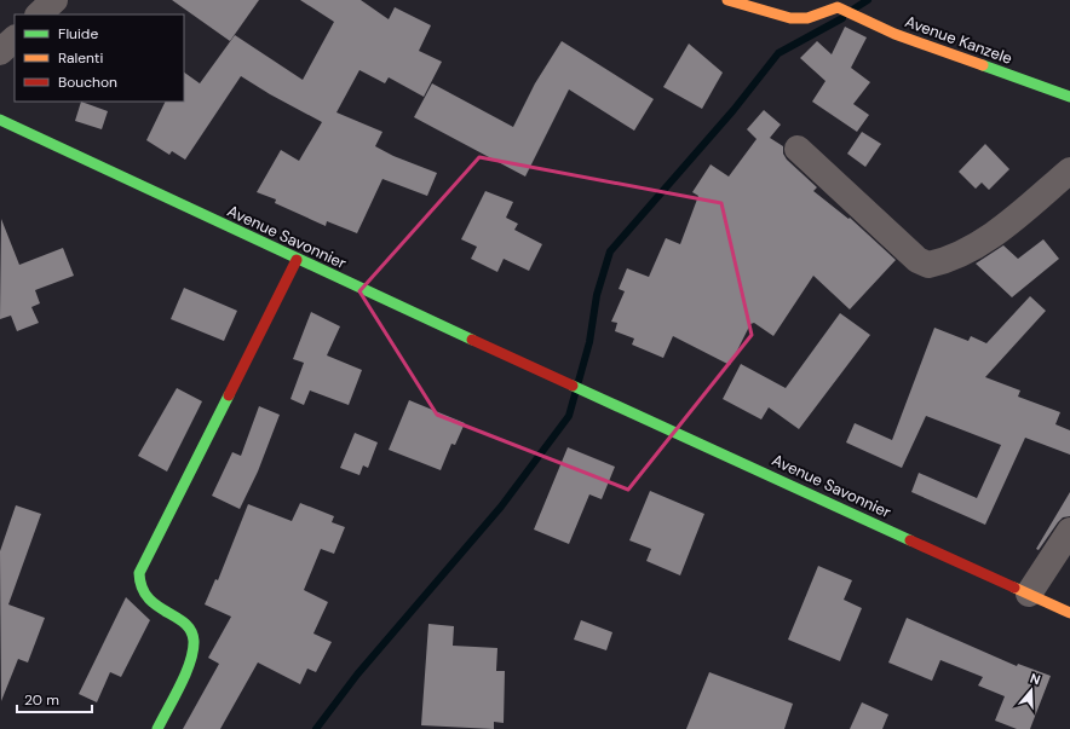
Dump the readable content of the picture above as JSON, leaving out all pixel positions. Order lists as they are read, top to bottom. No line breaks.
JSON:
{"streets":{"street":["Avenue Kanzele","Avenue Savonnier"]},"legend":["Fluide","Ralenti","Bouchon"],"scale_bar":"20 m","north":"top"}
